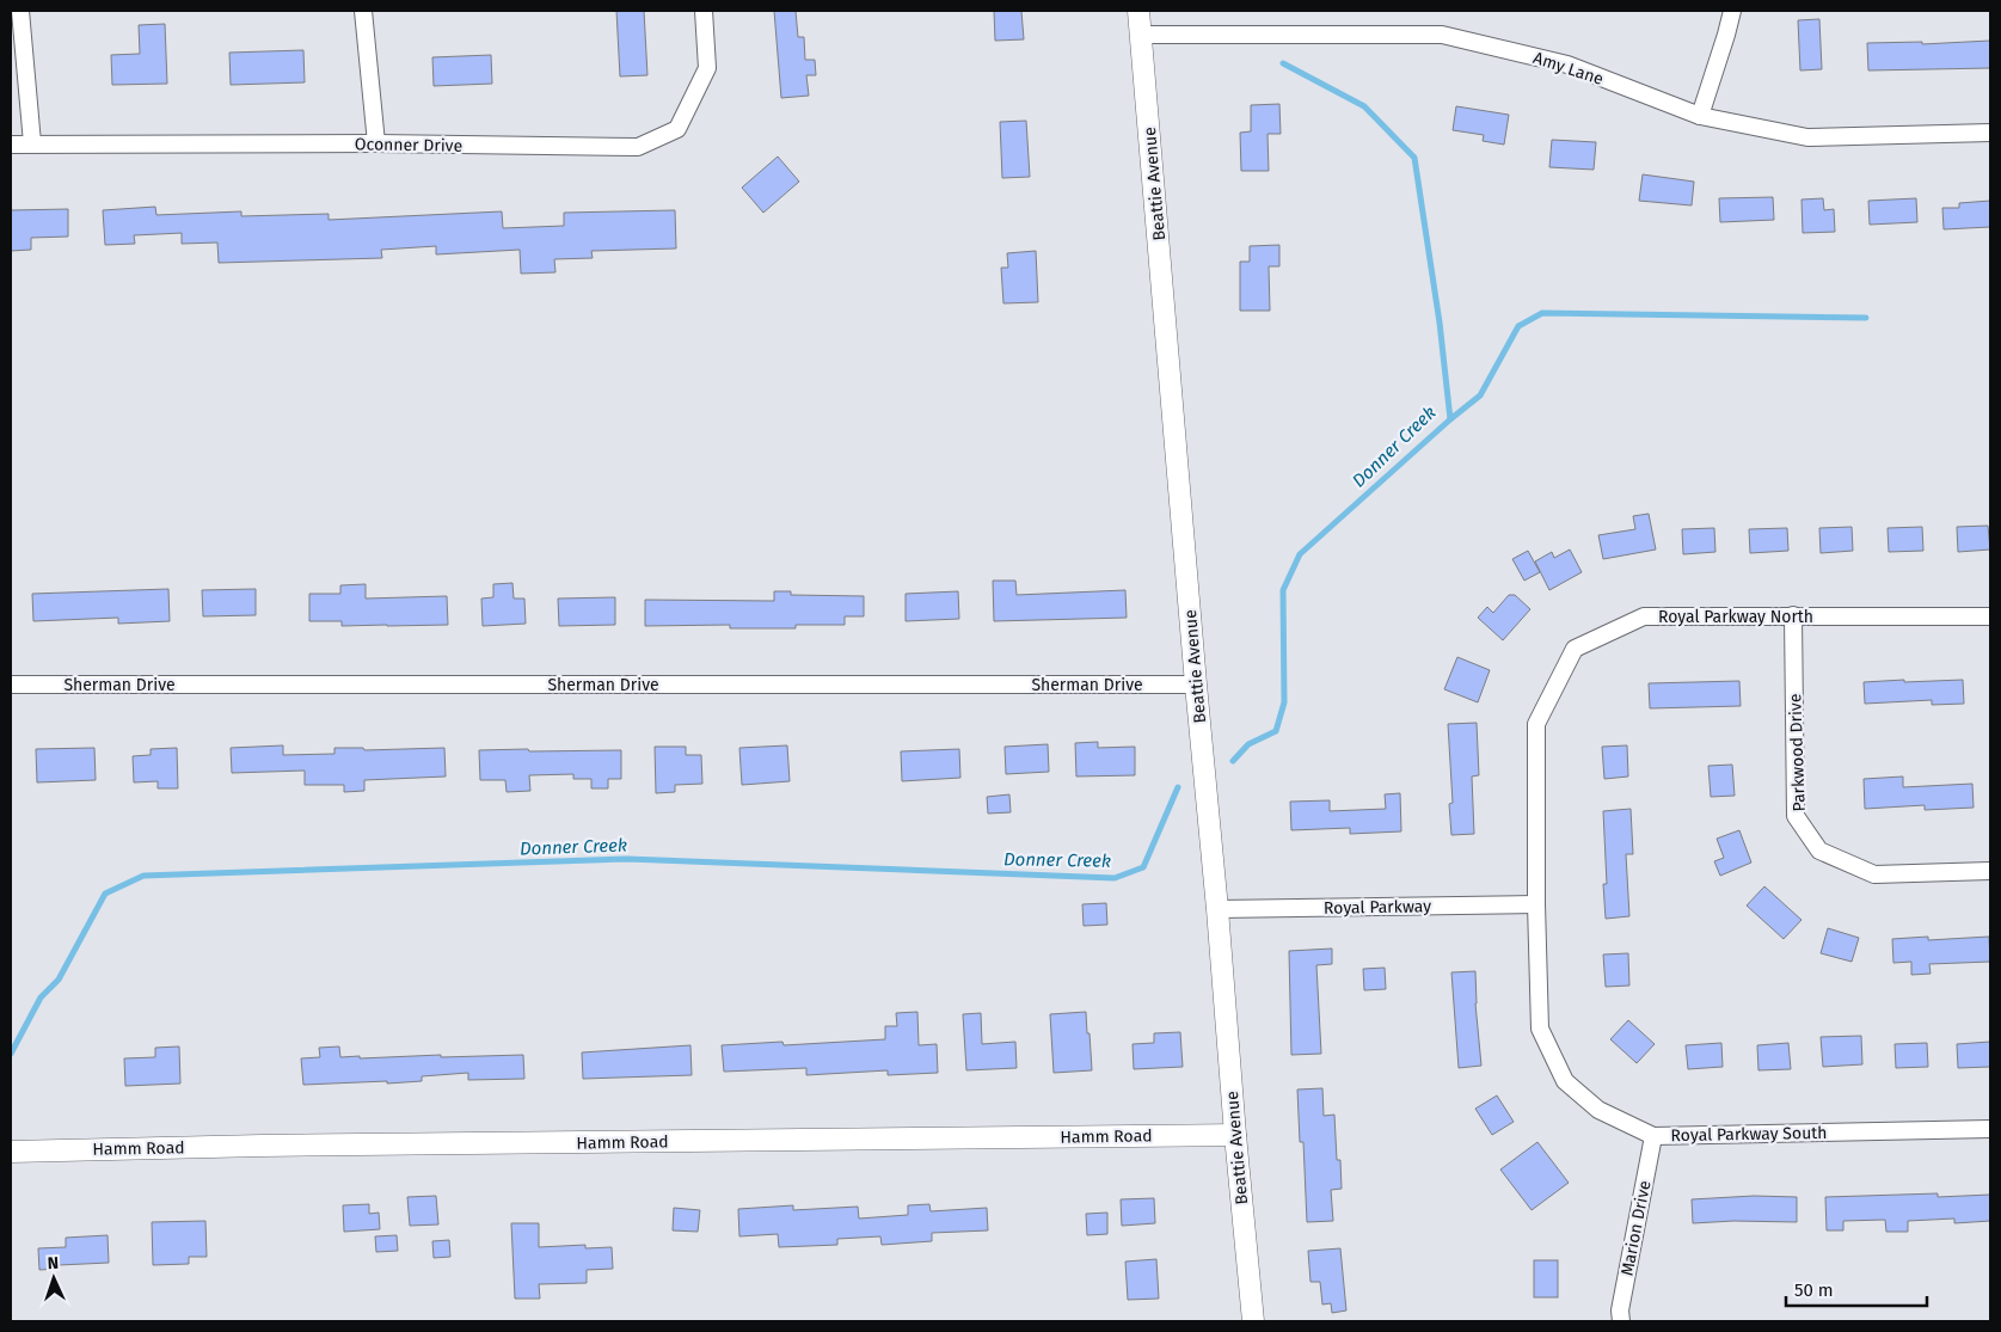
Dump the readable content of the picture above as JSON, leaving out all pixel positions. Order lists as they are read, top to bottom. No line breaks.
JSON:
{"streets":{"street":["Amy Lane","Oconner Drive","Beattie Avenue","Royal Parkway North","Sherman Drive","Parkwood Drive","Royal Parkway","Royal Parkway South","Hamm Road","Marion Drive"]},"crossings":[["Amy Lane","Beattie Avenue"],["Beattie Avenue","Sherman Drive"],["Beattie Avenue","Royal Parkway"],["Beattie Avenue","Hamm Road"],["Royal Parkway North","Parkwood Drive"],["Royal Parkway North","Royal Parkway"],["Royal Parkway North","Royal Parkway South"],["Royal Parkway","Royal Parkway South"],["Royal Parkway South","Marion Drive"]],"water":["Donner Creek"],"scale_bar":"50 m","north":"top"}
